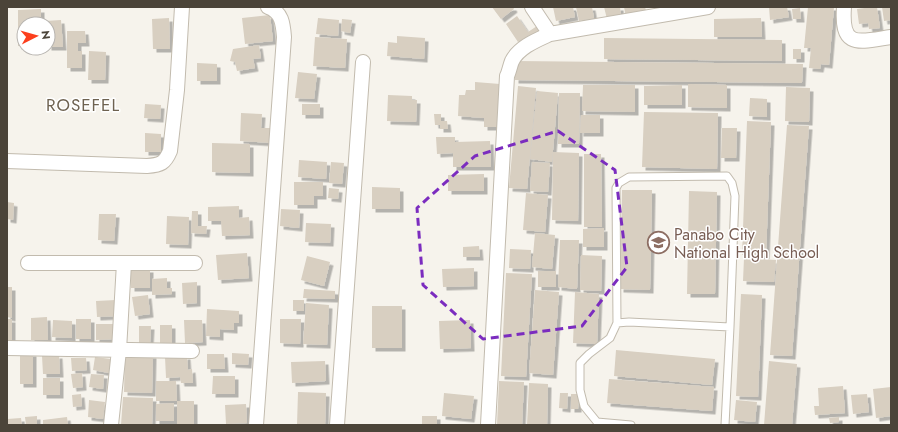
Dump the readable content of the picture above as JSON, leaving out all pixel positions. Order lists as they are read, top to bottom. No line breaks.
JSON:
{"districts":["ROSEFEL"],"places":{"school or university":["Panabo City National High School"]},"north":"right"}
